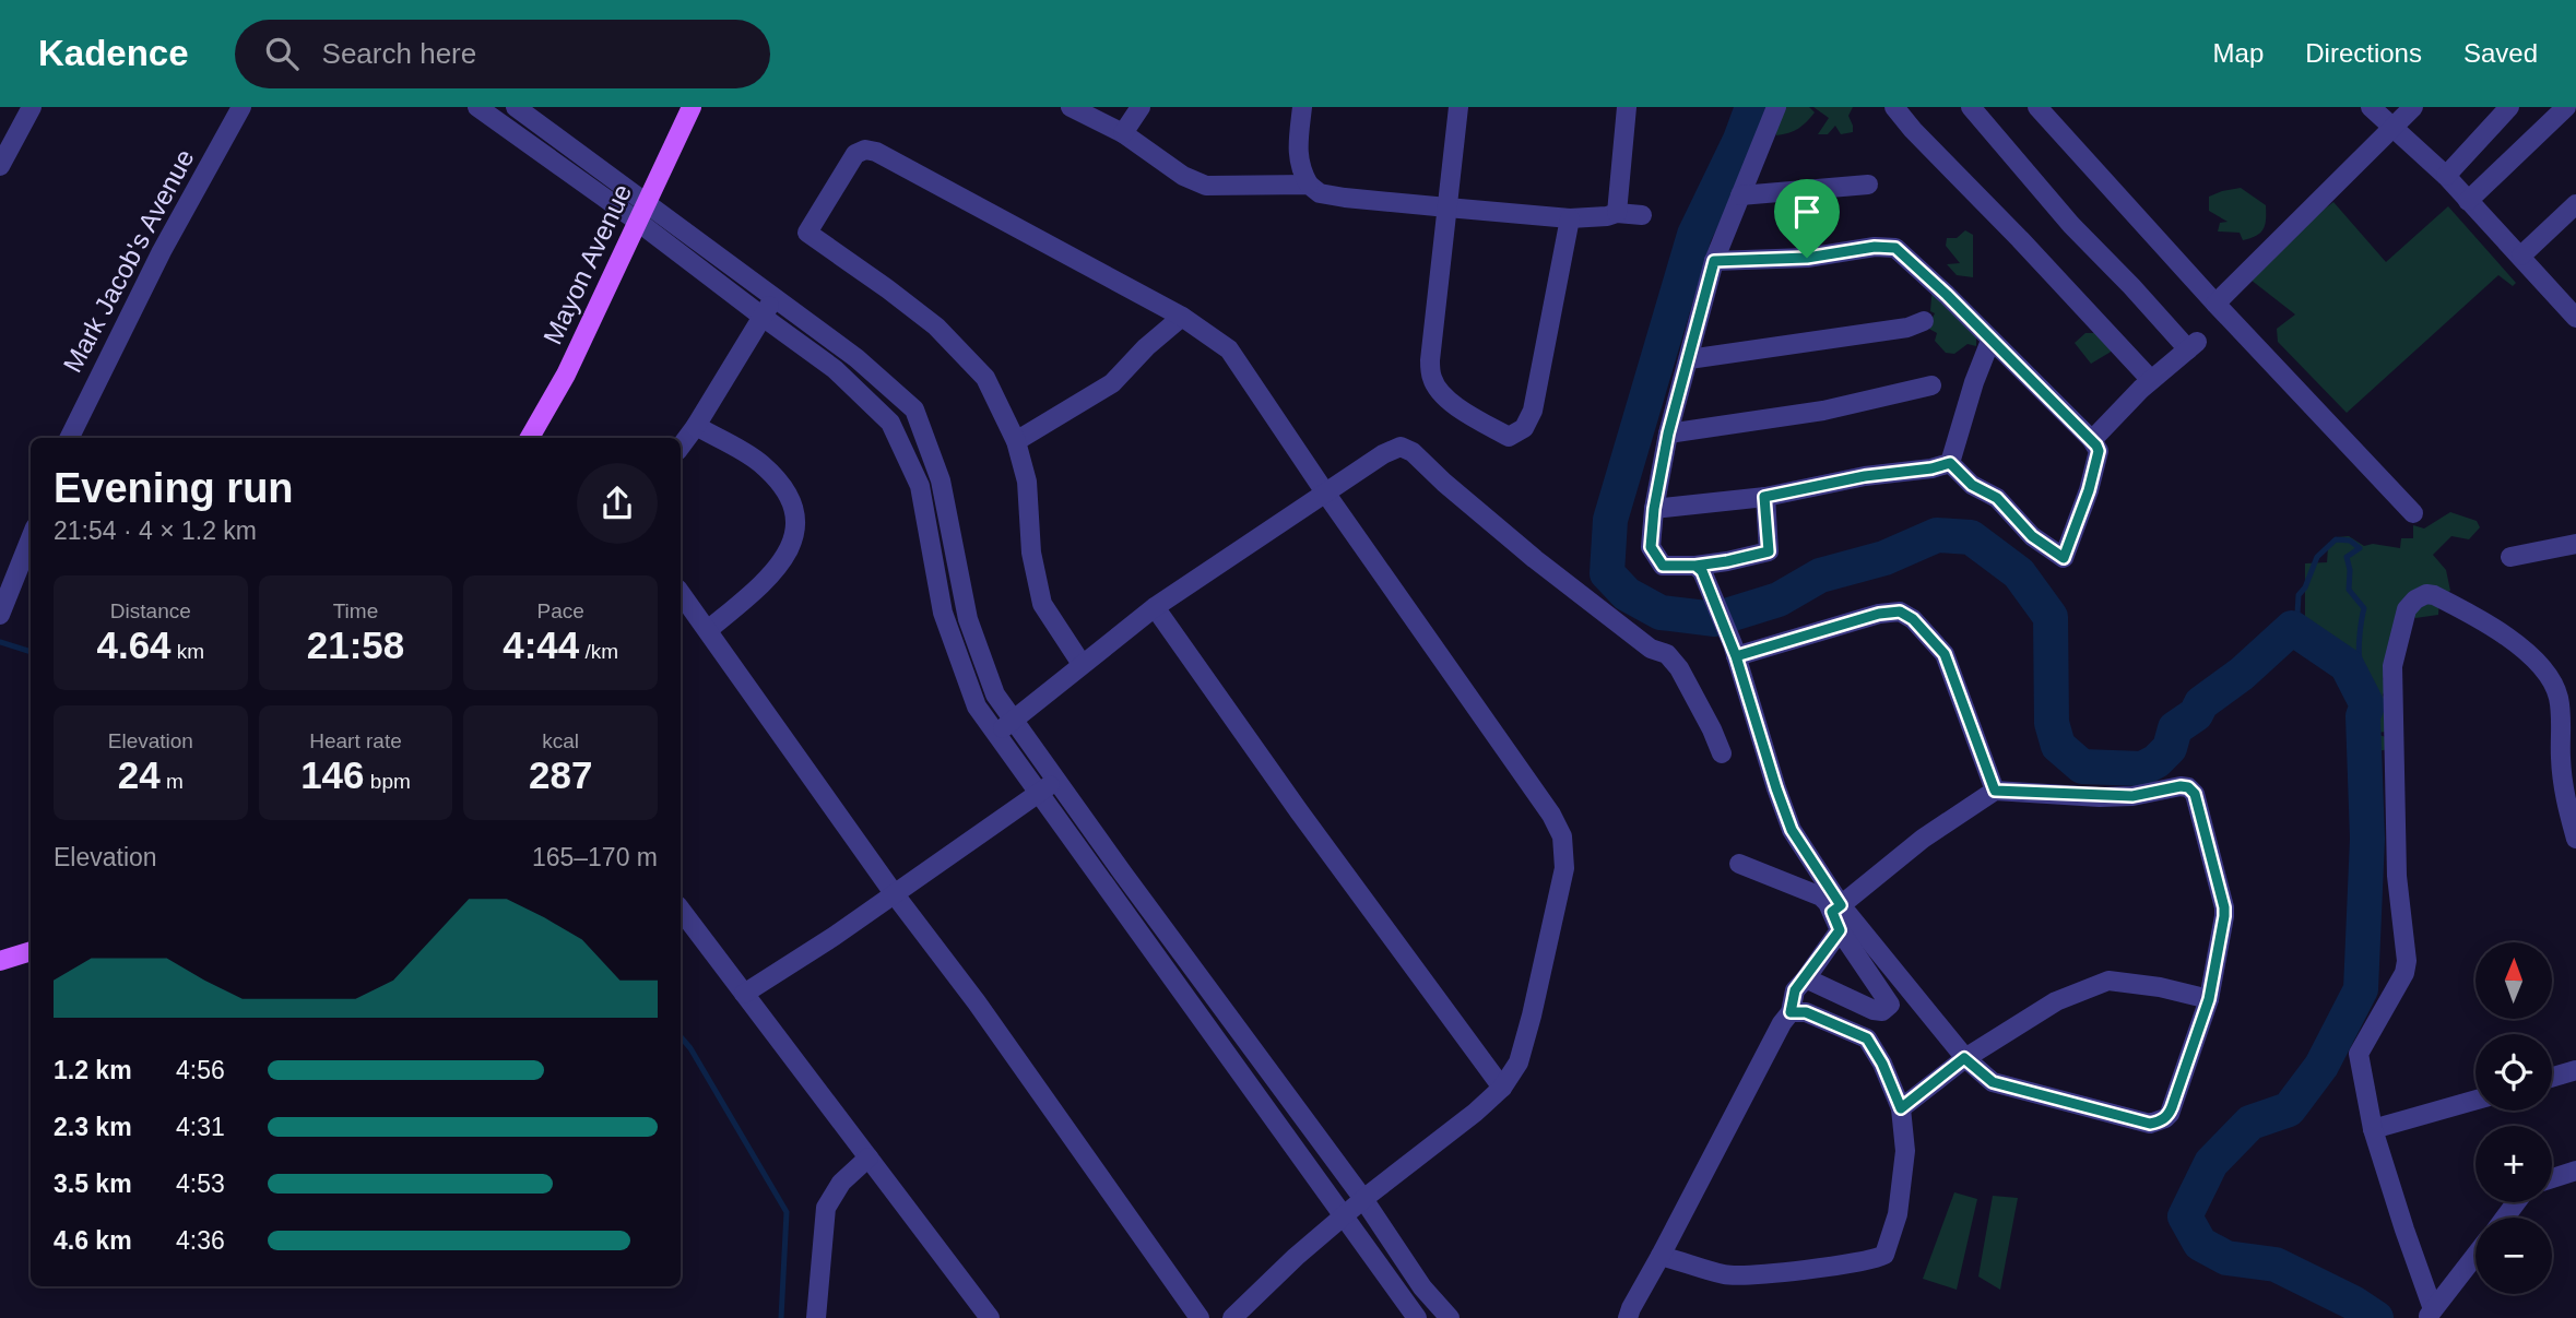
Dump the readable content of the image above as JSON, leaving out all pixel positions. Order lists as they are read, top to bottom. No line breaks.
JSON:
{"streets":{"main road":["Mayon Avenue"],"street":["Mark Jacob's Avenue"]},"north":"top","page":{"header":"Kadence","search":"Search here","nav":["Map","Directions","Saved"],"heading":["Evening run","21:54 · 4 × 1.2 km"],"stats":[["Distance","4.64 km"],["Time","21:58"],["Pace","4:44 /km"],["Elevation","24 m"],["Heart rate","146 bpm"],["kcal","287"]],"chart":["Elevation","165–170 m"],"map_buttons":["+","−"],"list":[{"name":"1.2 km","note":"4:56"},{"name":"2.3 km","note":"4:31"},{"name":"3.5 km","note":"4:53"},{"name":"4.6 km","note":"4:36"}]}}
